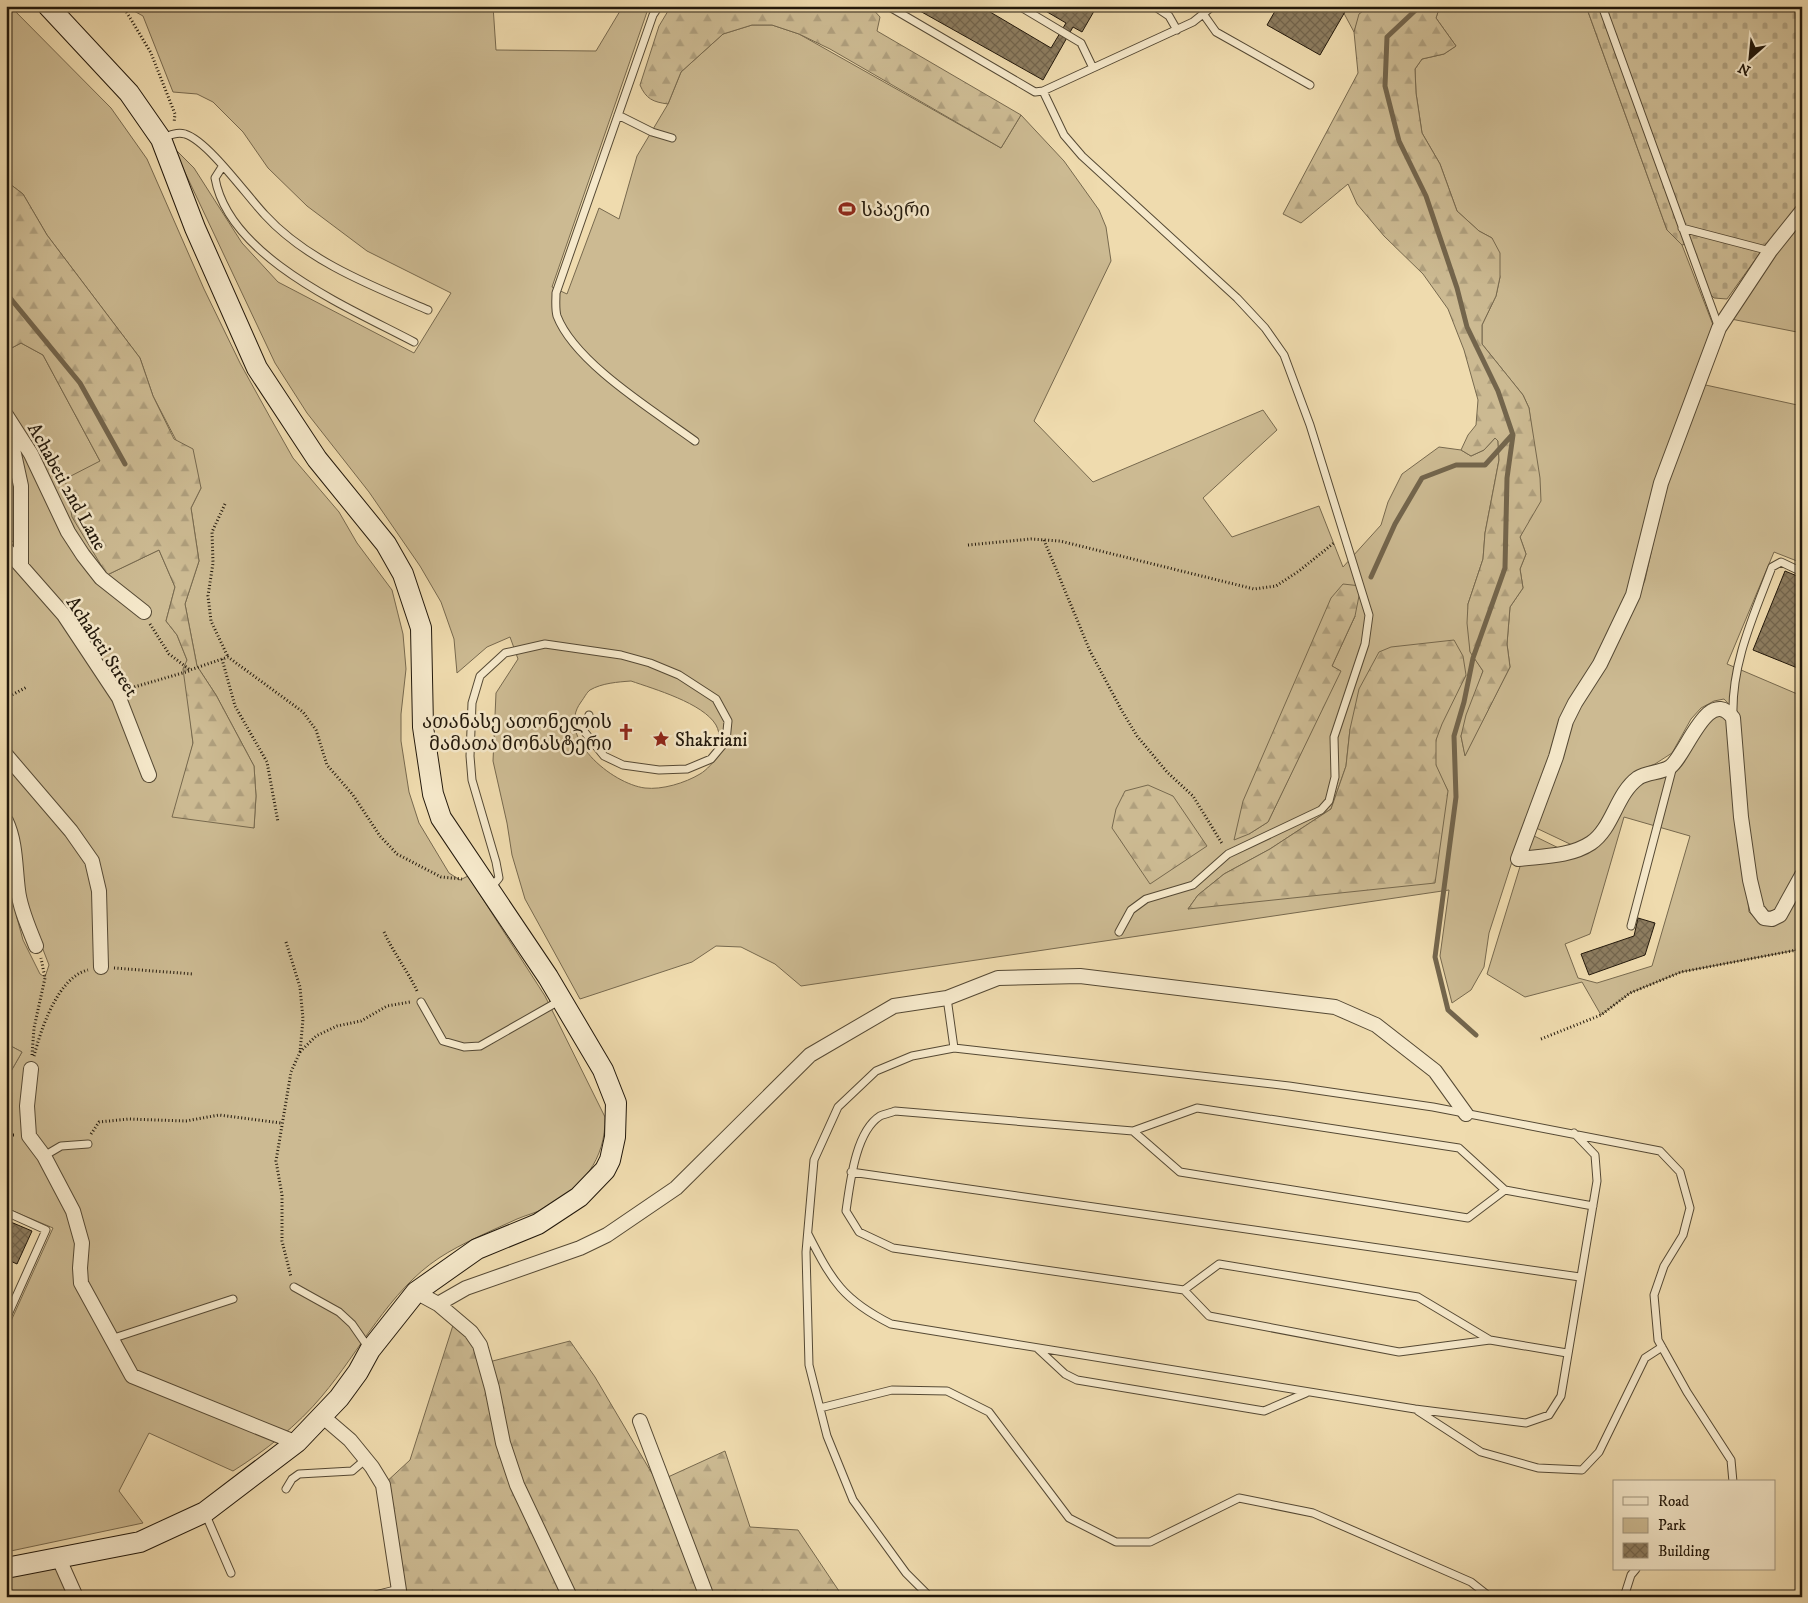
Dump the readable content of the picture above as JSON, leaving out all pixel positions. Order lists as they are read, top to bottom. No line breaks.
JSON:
{"streets":{"street":["Achabeti 2nd Lane","Achabeti Street"]},"places":{"sports":["სპაერი"],"church":["ათანასე ათონელის მამათა მონასტერი"],"place":["Shakriani"]},"legend":["Road","Park","Building"],"north":"bottom left"}
